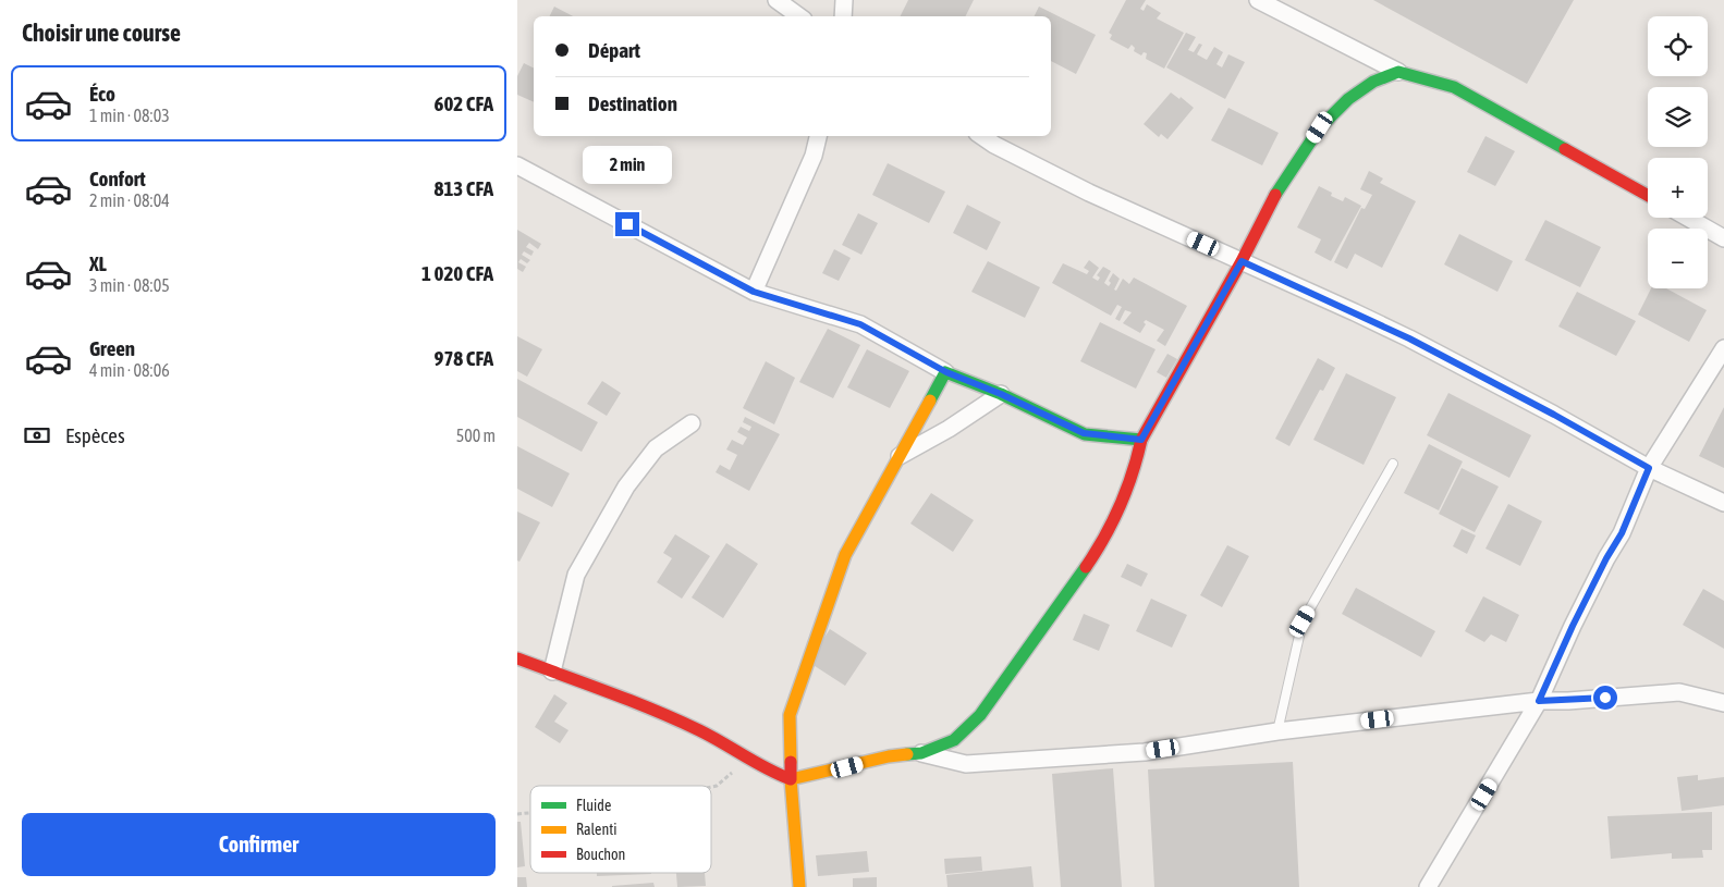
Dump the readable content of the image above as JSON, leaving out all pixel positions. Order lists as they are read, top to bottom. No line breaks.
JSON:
{"legend":["Fluide","Ralenti","Bouchon"],"page":{"heading":"Choisir une course","map_buttons":["+","−"],"banner":["Départ","Destination"],"list":[{"name":"Éco","note":"1 min · 08:03","value":"602 CFA"},{"name":"Confort","note":"2 min · 08:04","value":"813 CFA"},{"name":"XL","note":"3 min · 08:05","value":"1 020 CFA"},{"name":"Green","note":"4 min · 08:06","value":"978 CFA"}],"bubble":"2 min","pay":["Espèces","500 m"],"buttons":"Confirmer"}}
